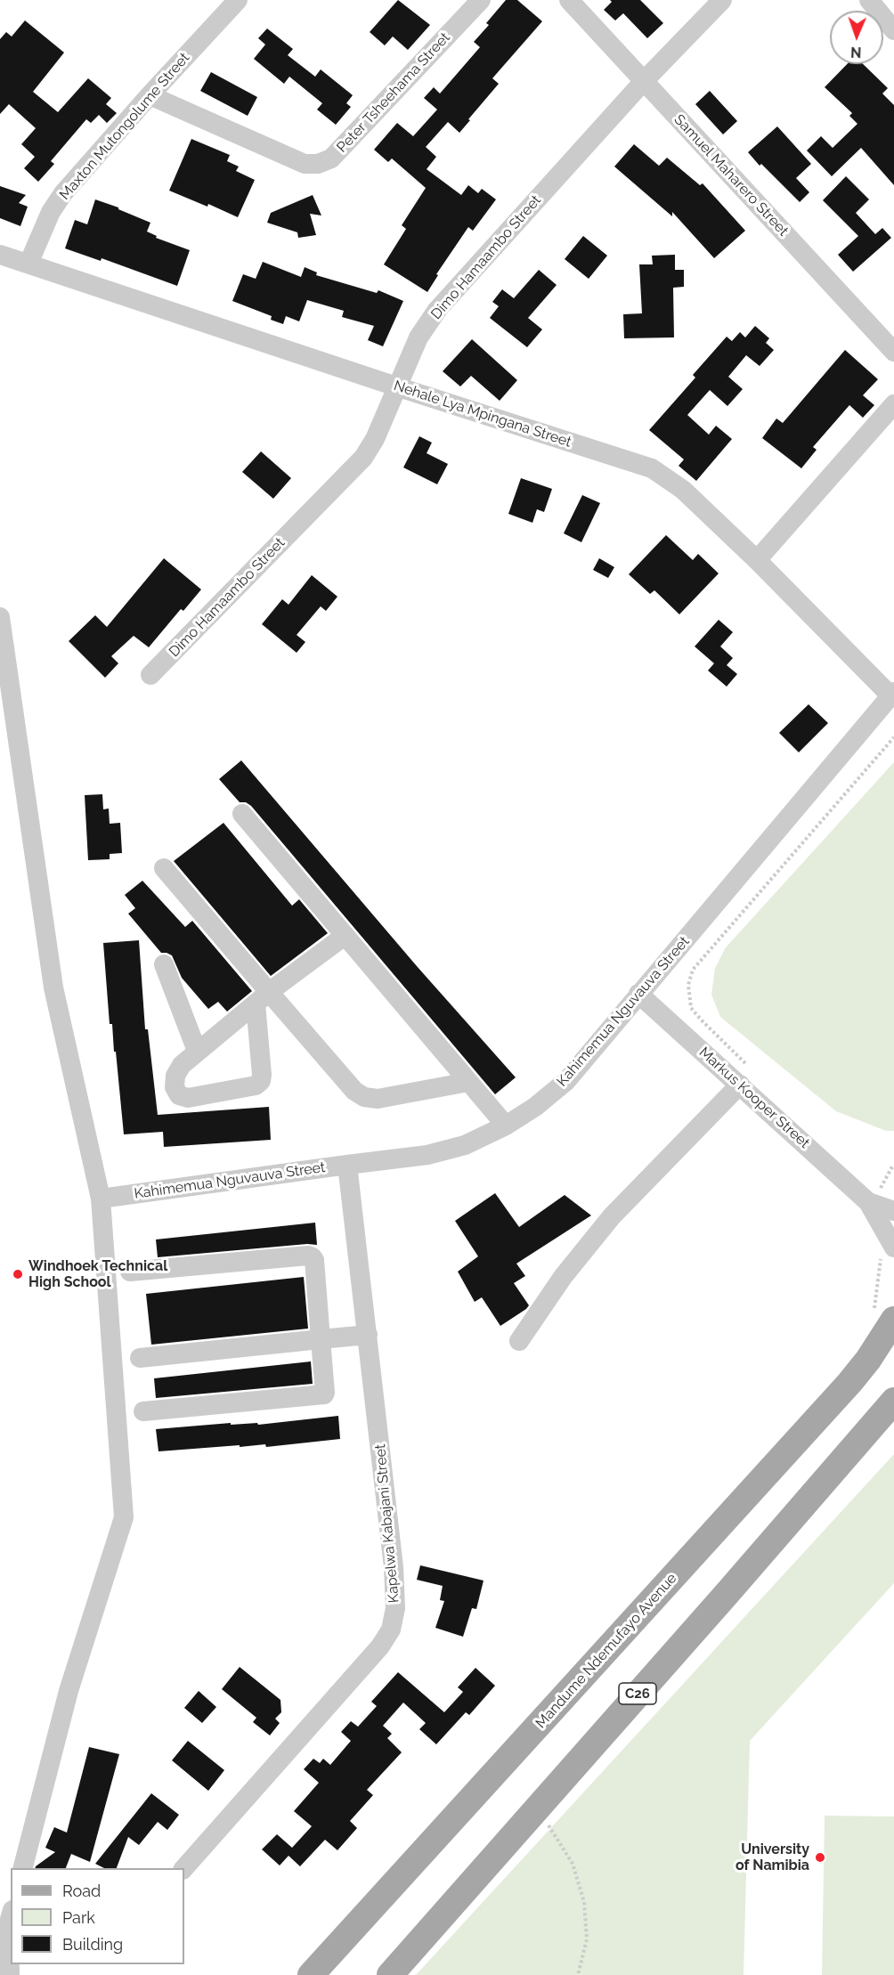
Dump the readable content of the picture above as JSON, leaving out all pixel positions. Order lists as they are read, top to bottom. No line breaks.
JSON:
{"streets":{"main road":["Mandume Ndemufayo Avenue","C26"],"street":["Peter Tsheehama Street","Maxton Mutongolume Street","Samuel Maharero Street","Dimo Hamaambo Street","Nehale Lya Mpingana Street","Kahimemua Nguvauva Street","Markus Kooper Street","Kapelwa Kabajani Street"]},"crossings":[["Peter Tsheehama Street","Maxton Mutongolume Street"],["Maxton Mutongolume Street","Nehale Lya Mpingana Street"],["Samuel Maharero Street","Dimo Hamaambo Street"],["Dimo Hamaambo Street","Nehale Lya Mpingana Street"],["Nehale Lya Mpingana Street","Kahimemua Nguvauva Street"],["Kahimemua Nguvauva Street","Markus Kooper Street"],["Kahimemua Nguvauva Street","Kapelwa Kabajani Street"]],"places":["Windhoek Technical High School","University of Namibia"],"legend":["Road","Park","Building"],"north":"bottom"}
